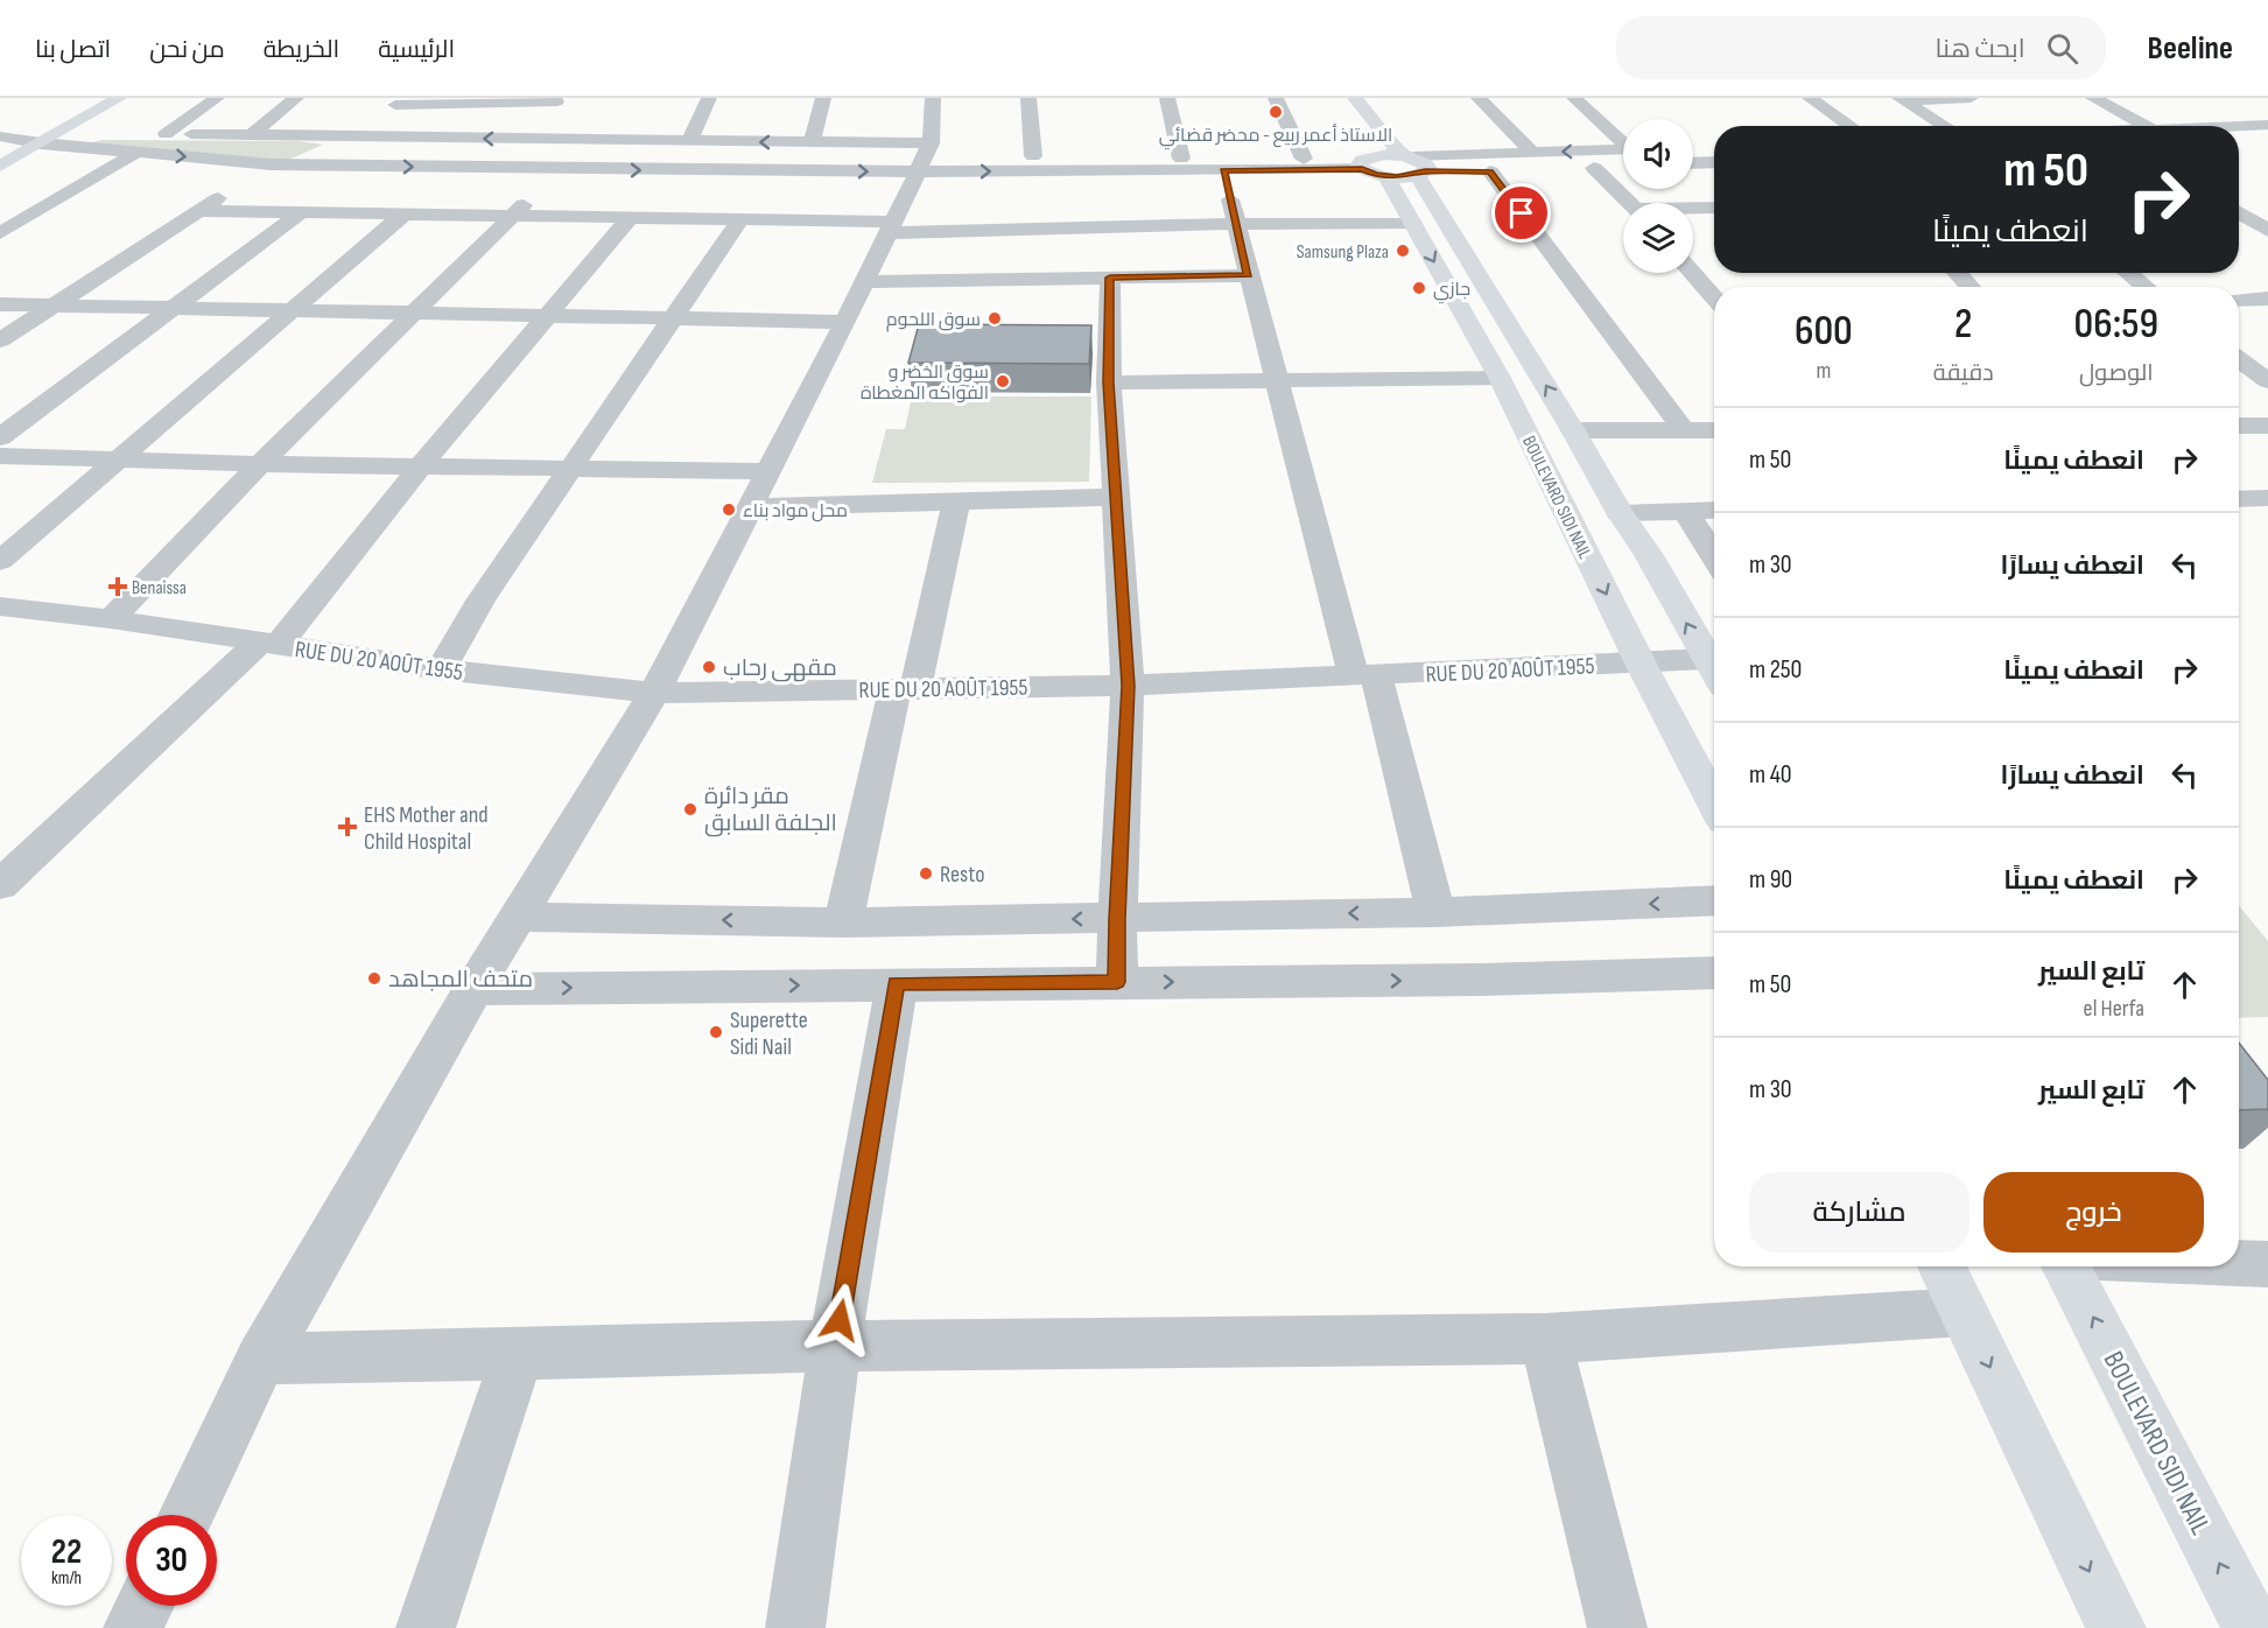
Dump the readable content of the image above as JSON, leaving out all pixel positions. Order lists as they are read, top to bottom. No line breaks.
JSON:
{"streets":{"main road":["BOULEVARD SIDI NAIL"],"street":["RUE DU 20 AOÛT 1955"]},"crossings":[["BOULEVARD SIDI NAIL","RUE DU 20 AOÛT 1955"]],"places":{"other":["الاستاذ أعمر ربيع - محضر قضائي","Samsung Plaza","جازي","سوق اللحوم","سوق الخضر و الفواكه المغطاة","محل مواد بناء","مقهى رحاب","مقر دائرة الجلفة السابق","Resto","متحف المجاهد","Superette Sidi Nail"],"health":["Benaissa","EHS Mother and Child Hospital"]},"page":{"header":"Beeline","search":"ابحث هنا","nav":["الرئيسية","الخريطة","من نحن","اتصل بنا"],"turn":["50 m","انعطف يمينًا"],"eta":["06:59","الوصول","2","دقيقة","600","m"],"list":[{"name":"انعطف يمينًا","value":"50 m"},{"name":"انعطف يسارًا","value":"30 m"},{"name":"انعطف يمينًا","value":"250 m"},{"name":"انعطف يسارًا","value":"40 m"},{"name":"انعطف يمينًا","value":"90 m"},{"name":"تابع السير","note":"el Herfa","value":"50 m"},{"name":"تابع السير","value":"30 m"}],"buttons":["خروج","مشاركة"],"speed":"22 km/h","limit":"30"}}
